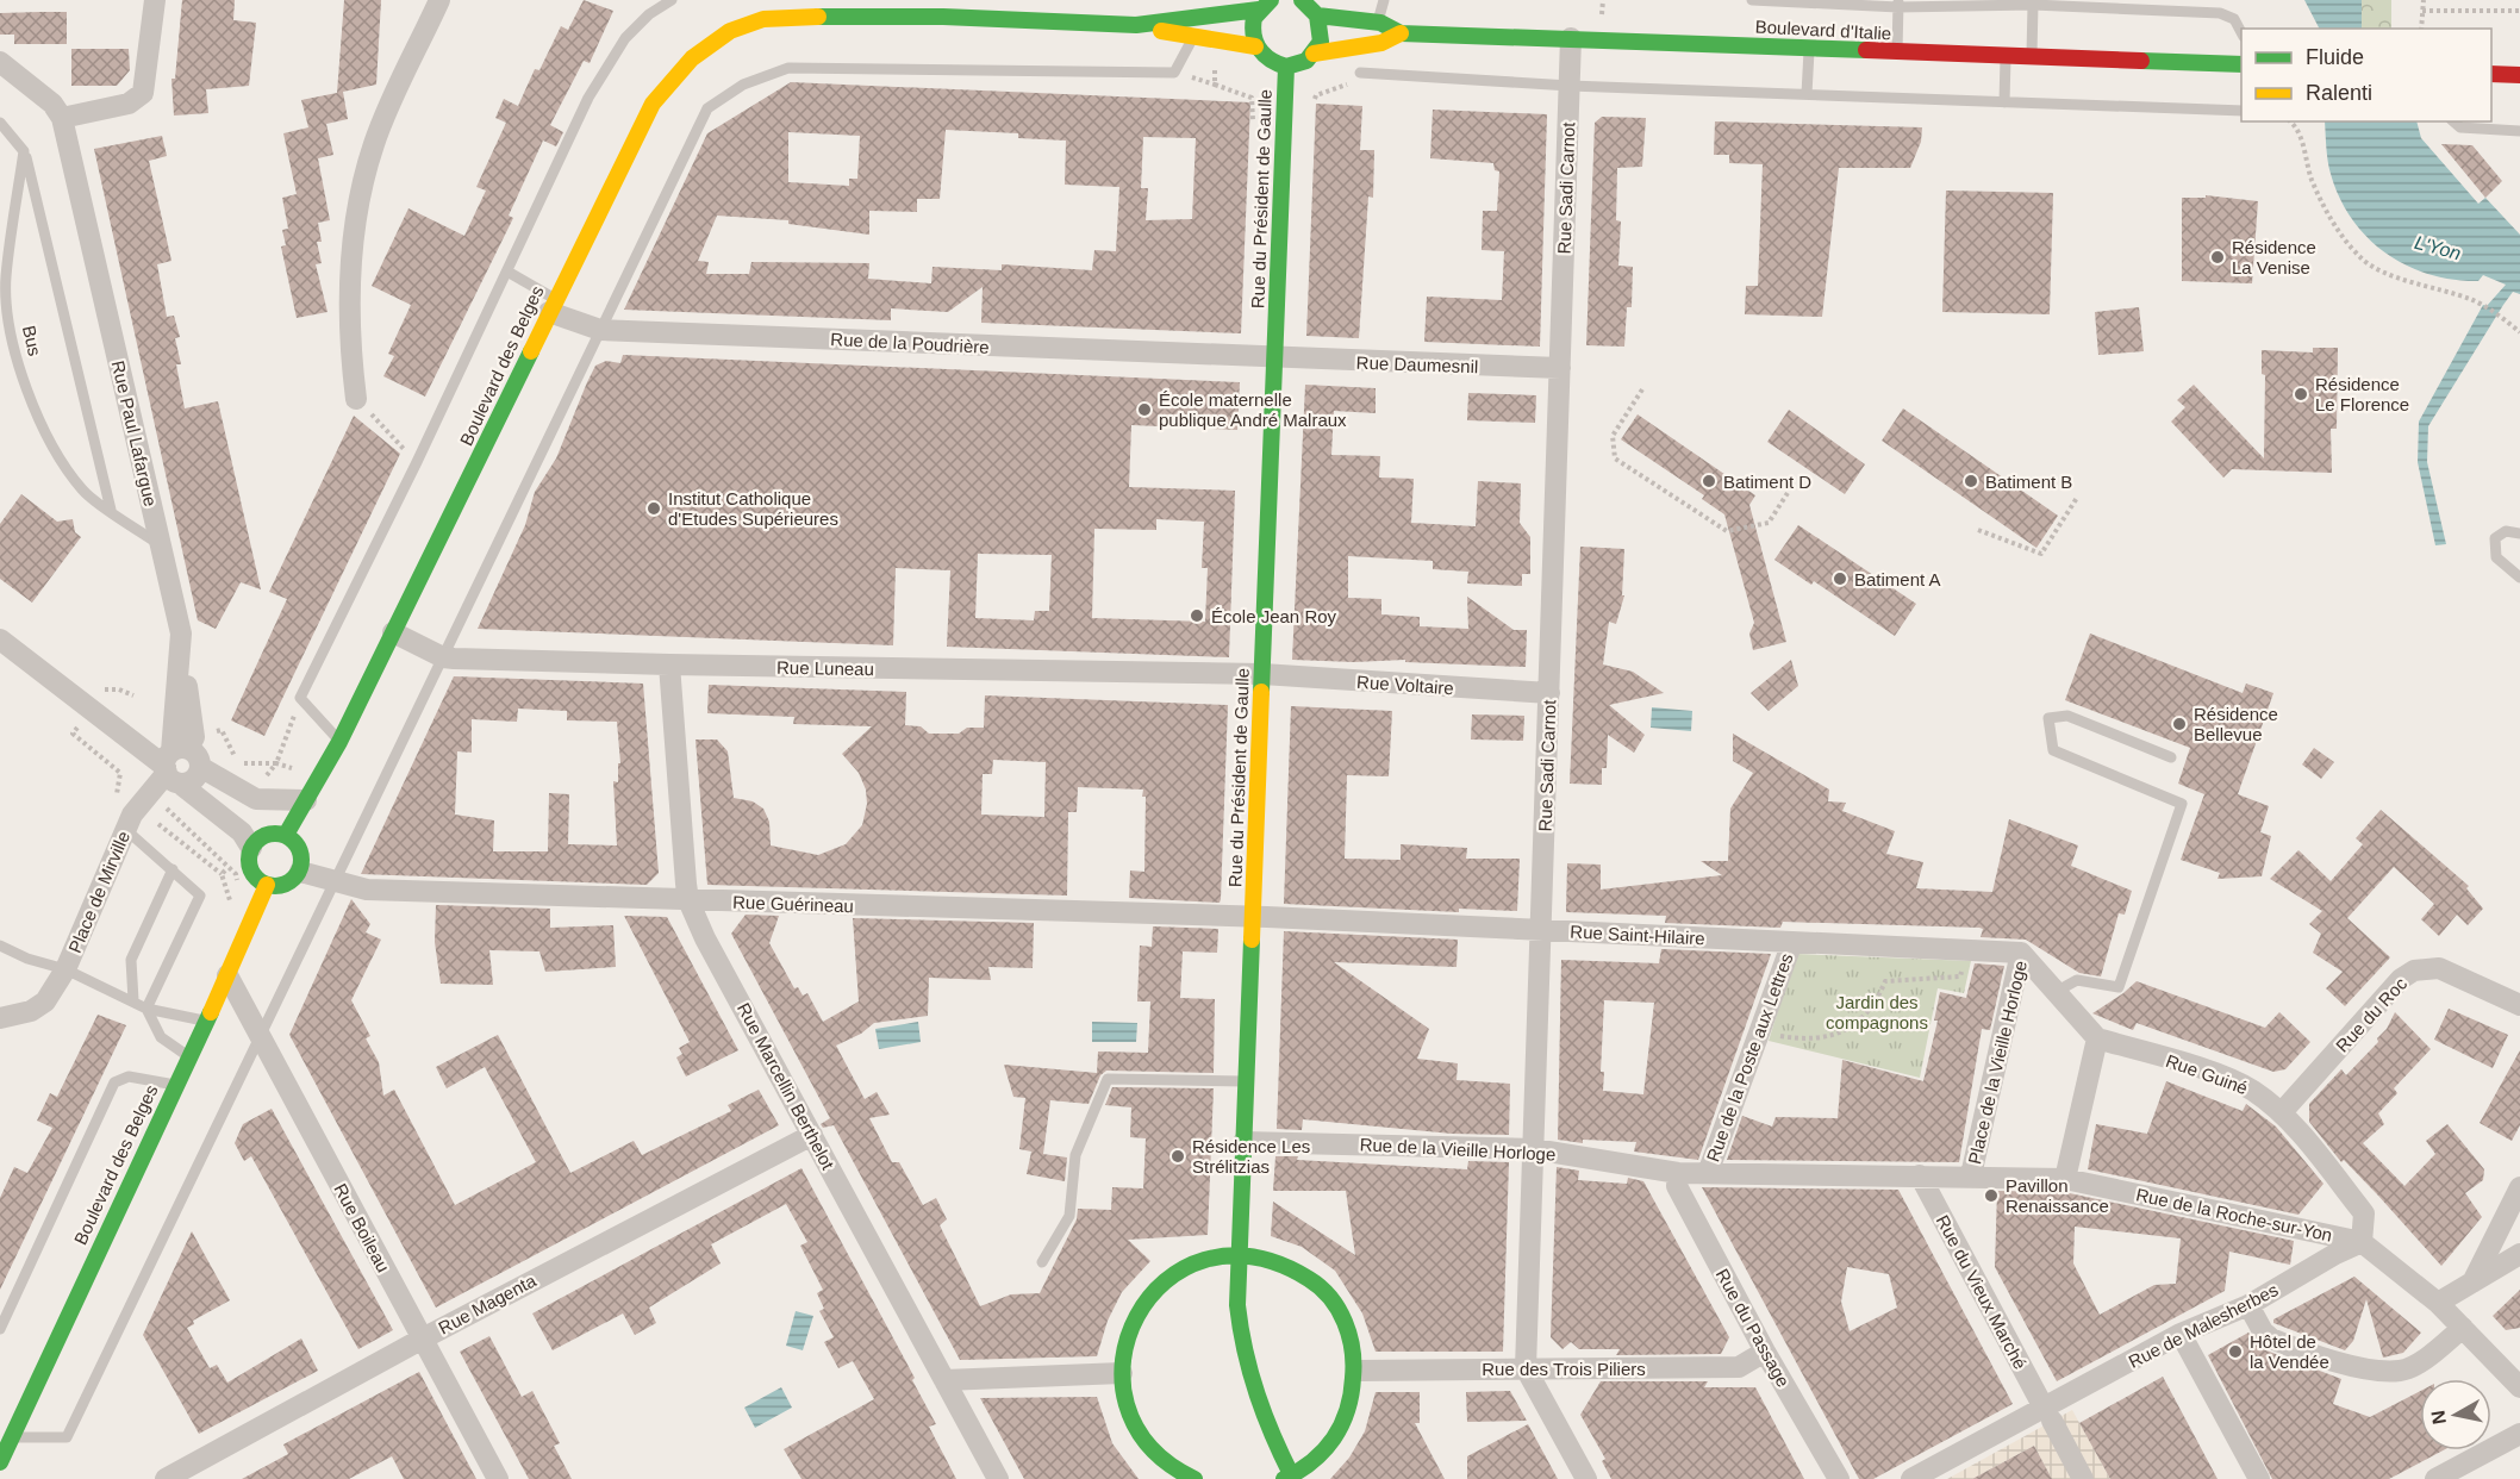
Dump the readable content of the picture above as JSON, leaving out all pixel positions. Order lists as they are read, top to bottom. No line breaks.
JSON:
{"streets":{"main road":["Boulevard d'Italie","Rue du Président de Gaulle","Boulevard des Belges"],"street":["Rue Sadi Carnot","Rue de la Poudrière","Rue Daumesnil","Rue Paul Lafargue","Rue Luneau","Rue Voltaire","Place de Mirville","Rue Guérineau","Rue Saint-Hilaire","Rue du Roc","Rue de la Poste aux Lettres","Place de la Vieille Horloge","Rue Guiné","Rue Marcellin Berthelot","Rue de la Vieille Horloge","Rue de la Roche-sur-Yon","Rue Boileau","Rue du Vieux Marché","Rue Magenta","Rue de Malesherbes","Rue du Passage","Rue des Trois Piliers"],"lane":["Bus"]},"crossings":[["Boulevard d'Italie","Rue Sadi Carnot"],["Boulevard d'Italie","Rue du Président de Gaulle"],["Rue Sadi Carnot","Rue Daumesnil"],["Rue Sadi Carnot","Rue Voltaire"],["Rue Sadi Carnot","Rue Saint-Hilaire"],["Rue Sadi Carnot","Rue de la Vieille Horloge"],["Rue Sadi Carnot","Rue des Trois Piliers"],["Rue du Président de Gaulle","Rue de la Poudrière"],["Rue du Président de Gaulle","Rue Daumesnil"],["Rue du Président de Gaulle","Rue Luneau"],["Rue du Président de Gaulle","Rue Voltaire"],["Rue du Président de Gaulle","Rue Guérineau"],["Rue du Président de Gaulle","Rue Saint-Hilaire"],["Rue du Président de Gaulle","Rue de la Vieille Horloge"],["Bus","Rue Paul Lafargue"],["Rue de la Poudrière","Rue Daumesnil"],["Rue de la Poudrière","Boulevard des Belges"],["Boulevard des Belges","Rue Luneau"],["Boulevard des Belges","Rue Guérineau"],["Boulevard des Belges","Rue Boileau"],["Rue Paul Lafargue","Place de Mirville"],["Rue Luneau","Rue Voltaire"],["Rue Luneau","Rue Marcellin Berthelot"],["Rue Guérineau","Rue Saint-Hilaire"],["Rue Guérineau","Rue Marcellin Berthelot"],["Rue Saint-Hilaire","Rue de la Poste aux Lettres"],["Rue Saint-Hilaire","Place de la Vieille Horloge"],["Rue du Roc","Rue Guiné"],["Rue de la Poste aux Lettres","Rue de la Vieille Horloge"],["Place de la Vieille Horloge","Rue Guiné"],["Place de la Vieille Horloge","Rue de la Vieille Horloge"],["Place de la Vieille Horloge","Rue de la Roche-sur-Yon"],["Rue Guiné","Rue de la Roche-sur-Yon"],["Rue Guiné","Rue de Malesherbes"],["Rue Marcellin Berthelot","Rue Magenta"],["Rue de la Vieille Horloge","Rue du Vieux Marché"],["Rue de la Vieille Horloge","Rue du Passage"],["Rue de la Roche-sur-Yon","Rue de Malesherbes"],["Rue Boileau","Rue Magenta"],["Rue du Vieux Marché","Rue de Malesherbes"],["Rue du Passage","Rue des Trois Piliers"]],"water":["L'Yon"],"parks":["Jardin des compagnons"],"places":["Résidence La Venise","Résidence Le Florence","École maternelle publique André Malraux","Batiment D","Batiment B","Institut Catholique d'Etudes Supérieures","Batiment A","École Jean Roy","Résidence Bellevue","Résidence Les Strélitzias","Pavillon Renaissance","Hôtel de la Vendée"],"legend":["Fluide","Ralenti"],"north":"left"}
